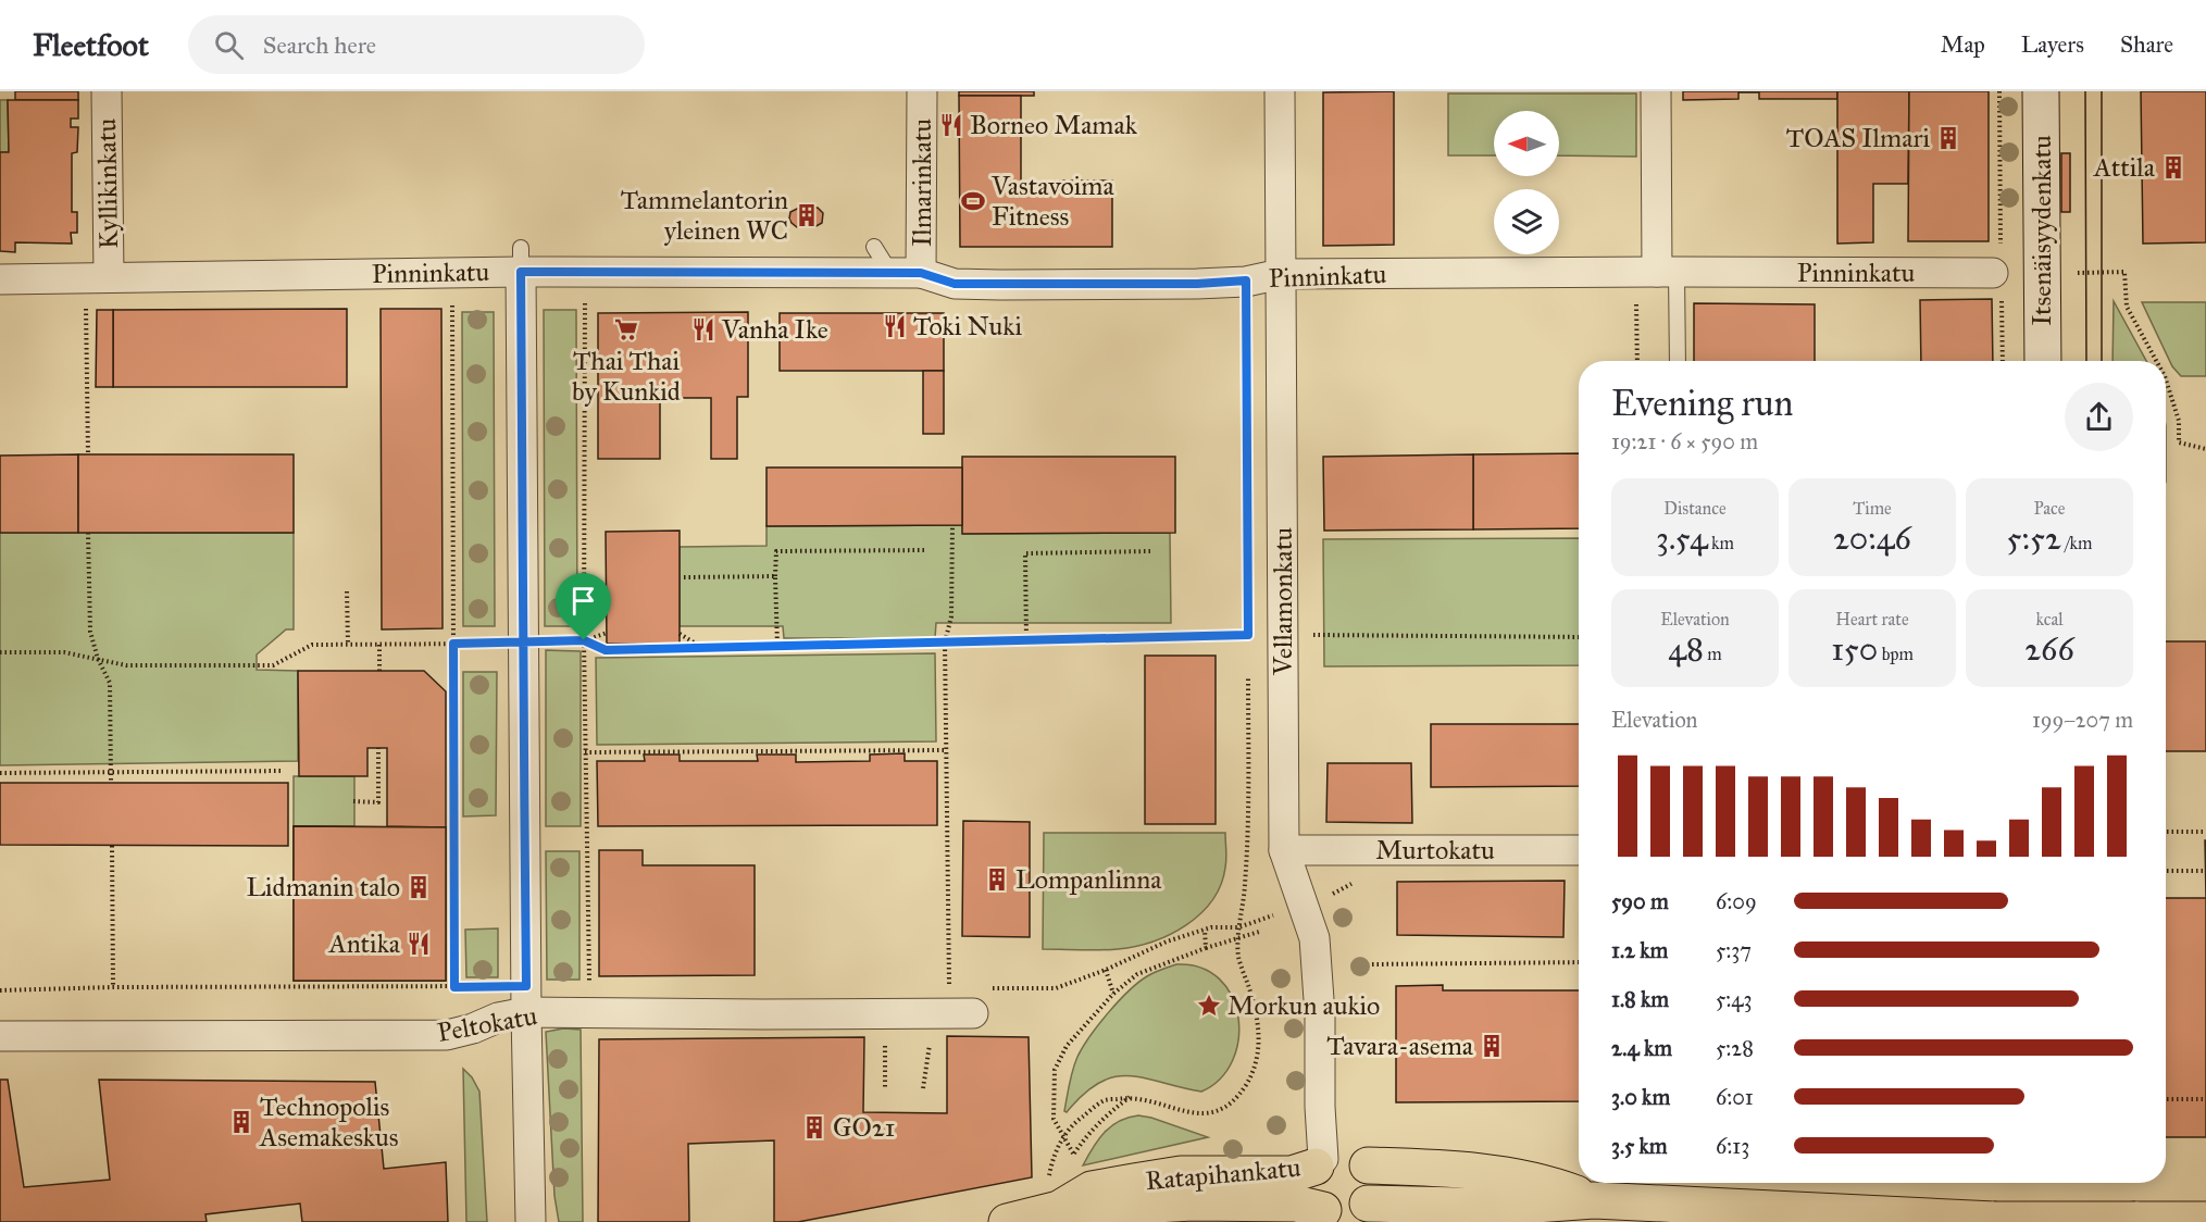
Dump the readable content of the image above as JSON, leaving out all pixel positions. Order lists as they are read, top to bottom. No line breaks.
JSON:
{"streets":{"main road":["Itsenäisyydenkatu","Ratapihankatu"],"street":["Ilmarinkatu","Kyllikinkatu","Pinninkatu","Vellamonkatu","Murtokatu","Peltokatu"]},"crossings":[["Ilmarinkatu","Pinninkatu"],["Kyllikinkatu","Pinninkatu"],["Pinninkatu","Vellamonkatu"],["Vellamonkatu","Murtokatu"],["Vellamonkatu","Ratapihankatu"]],"places":{"restaurant":["Borneo Mamak","Toki Nuki","Vanha Ike","Antika"],"building":["TOAS Ilmari","Attila","Tammelantorin yleinen WC","Lompanlinna","Lidmanin talo","Tavara-asema","Technopolis Asemakeskus","GO21"],"sports":["Vastavoima Fitness"],"supermarket":["Thai Thai by Kunkid"],"place":["Morkun aukio"]},"north":"left","page":{"header":"Fleetfoot","search":"Search here","nav":["Map","Layers","Share"],"heading":["Evening run","19:21 · 6 × 590 m"],"stats":[["Distance","3.54 km"],["Time","20:46"],["Pace","5:52 /km"],["Elevation","48 m"],["Heart rate","150 bpm"],["kcal","266"]],"chart":["Elevation","199–207 m"],"list":[{"name":"590 m","note":"6:09"},{"name":"1.2 km","note":"5:37"},{"name":"1.8 km","note":"5:43"},{"name":"2.4 km","note":"5:28"},{"name":"3.0 km","note":"6:01"},{"name":"3.5 km","note":"6:13"}]}}
